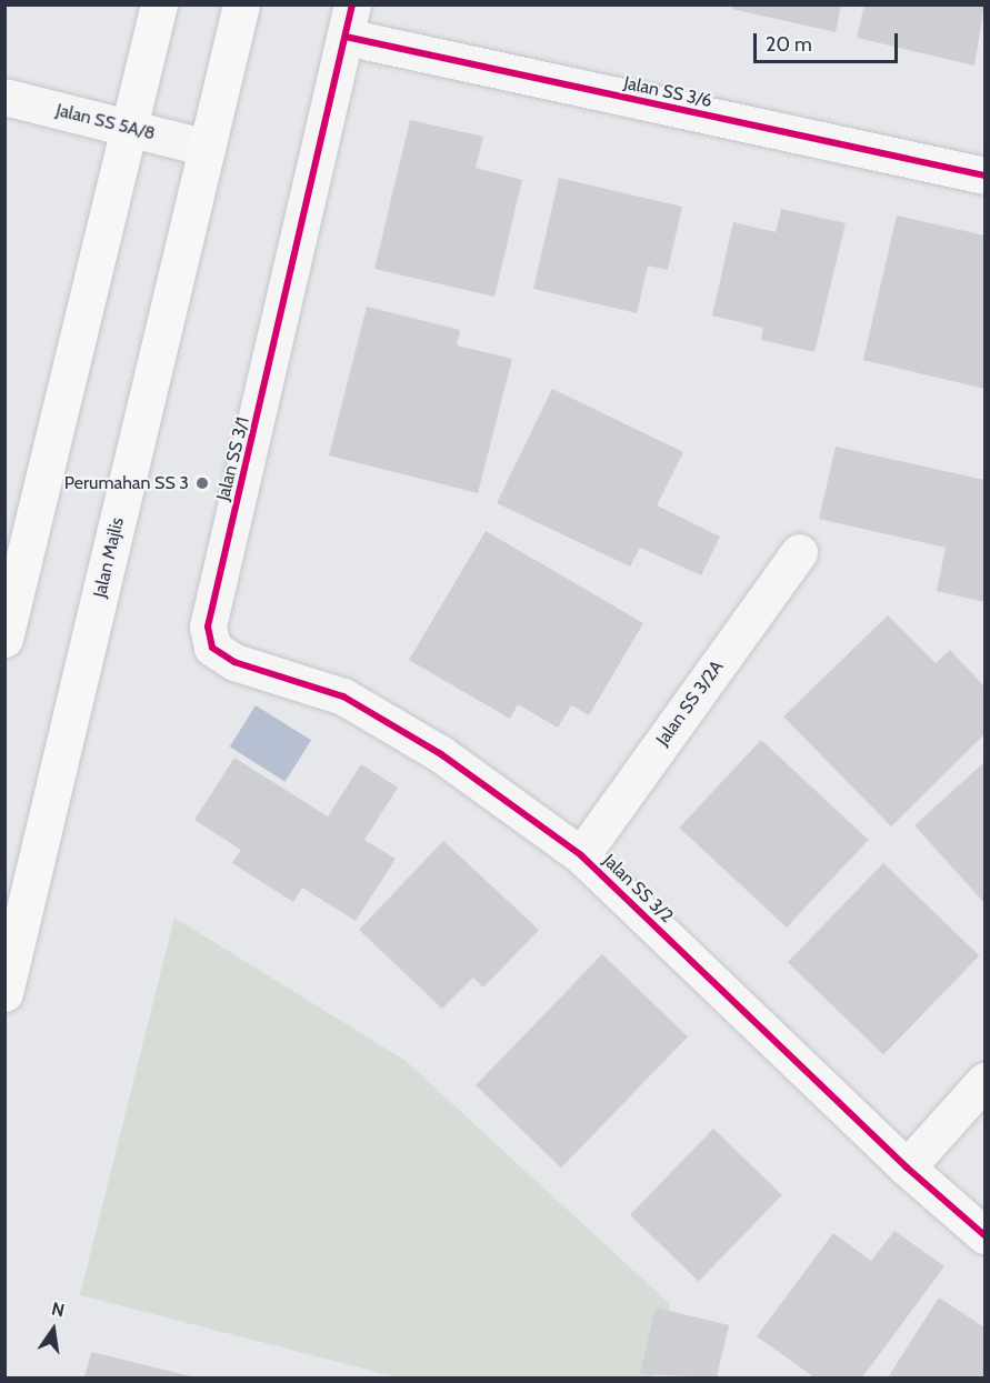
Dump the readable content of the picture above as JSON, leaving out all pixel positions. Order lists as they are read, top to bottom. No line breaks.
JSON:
{"streets":{"main road":["Jalan Majlis"],"street":["Jalan SS 3/6","Jalan SS 5A/8","Jalan SS 3/1","Jalan SS 3/2A","Jalan SS 3/2"]},"crossings":[["Jalan SS 3/6","Jalan SS 3/1"],["Jalan SS 5A/8","Jalan Majlis"],["Jalan SS 3/1","Jalan SS 3/2"],["Jalan SS 3/2A","Jalan SS 3/2"]],"places":["Perumahan SS 3"],"scale_bar":"20 m","north":"top"}
